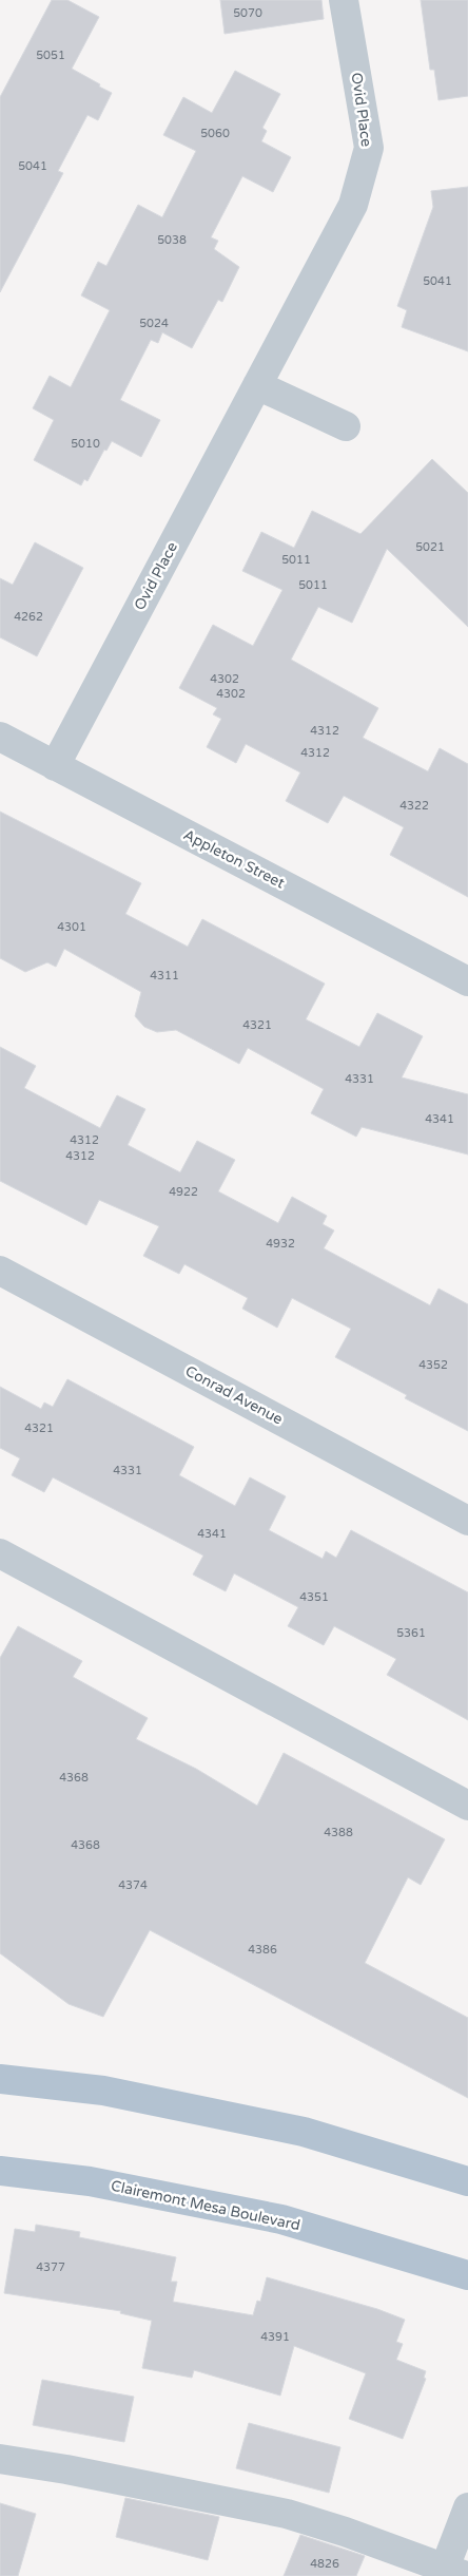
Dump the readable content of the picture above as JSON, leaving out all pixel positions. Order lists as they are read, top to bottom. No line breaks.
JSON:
{"streets":{"main road":["Clairemont Mesa Boulevard"],"street":["Ovid Place","Appleton Street","Conrad Avenue"]},"crossings":[["Ovid Place","Appleton Street"]],"house_numbers":["5070","5051","5060","5041","5038","5041","5024","5010","5021","5011","5011","4262","4302","4302","4312","4312","4322","4301","4311","4321","4331","4341","4312","4312","4922","4932","4352","4321","4331","4341","4351","5361","4368","4388","4368","4374","4386","4377","4391","4826"]}
